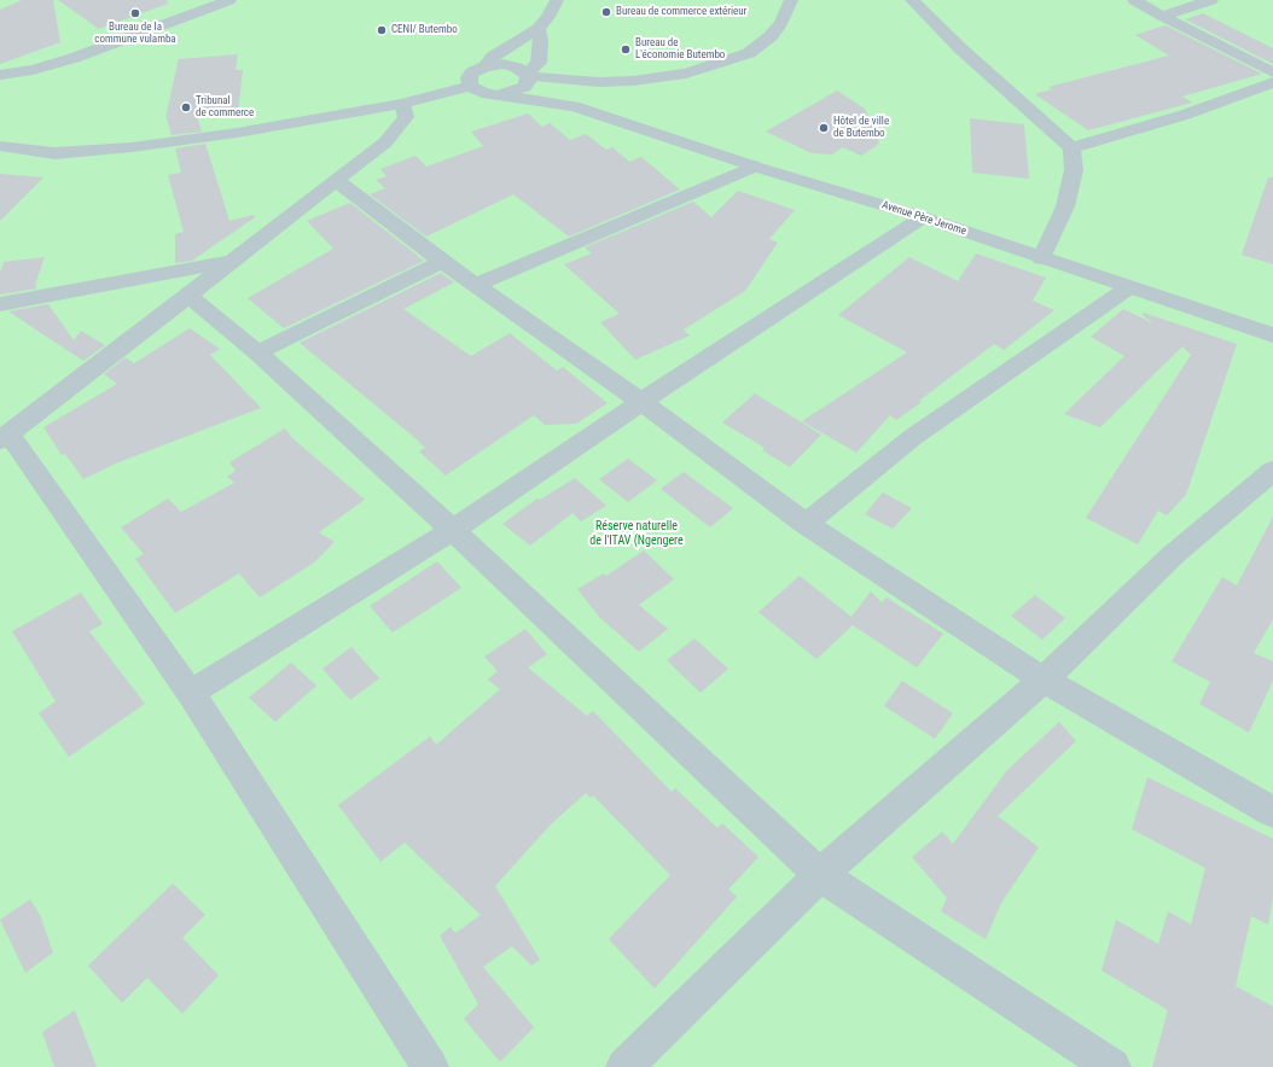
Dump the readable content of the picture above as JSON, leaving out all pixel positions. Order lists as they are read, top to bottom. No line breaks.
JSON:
{"streets":{"street":["Avenue Père Jerome"]},"parks":["Réserve naturelle de l'ITAV (Ngengere"],"places":["Bureau de commerce extérieur","Bureau de la commune vulamba","CENI/ Butembo","Bureau de L'économie Butembo","Tribunal de commerce","Hôtel de ville de Butembo"]}
